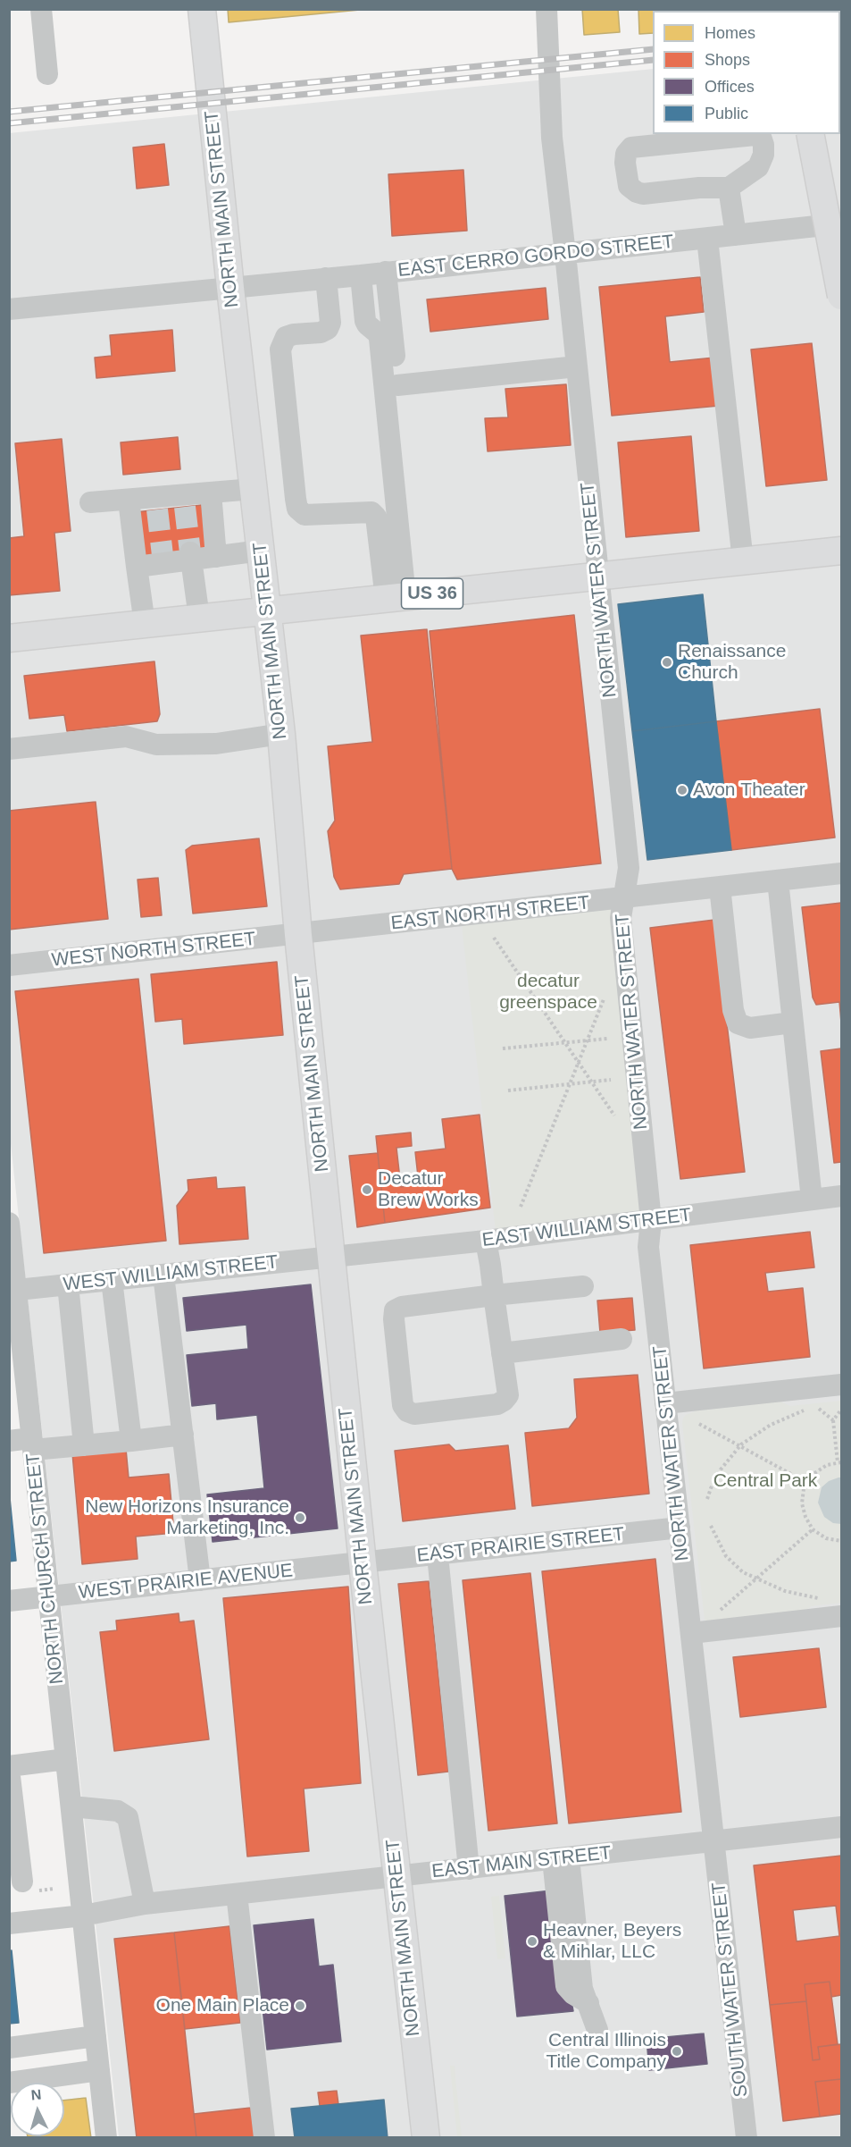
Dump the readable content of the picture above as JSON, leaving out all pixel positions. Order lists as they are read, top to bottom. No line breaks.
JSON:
{"streets":{"main road":["NORTH MAIN STREET","US 36"],"street":["EAST CERRO GORDO STREET","NORTH WATER STREET","EAST NORTH STREET","WEST NORTH STREET","EAST WILLIAM STREET","WEST WILLIAM STREET","EAST PRAIRIE STREET","NORTH CHURCH STREET","WEST PRAIRIE AVENUE","EAST MAIN STREET","SOUTH WATER STREET"]},"crossings":[["NORTH MAIN STREET","EAST CERRO GORDO STREET"],["NORTH MAIN STREET","US 36"],["NORTH MAIN STREET","EAST NORTH STREET"],["NORTH MAIN STREET","WEST NORTH STREET"],["NORTH MAIN STREET","EAST WILLIAM STREET"],["NORTH MAIN STREET","WEST WILLIAM STREET"],["NORTH MAIN STREET","EAST PRAIRIE STREET"],["NORTH MAIN STREET","WEST PRAIRIE AVENUE"],["NORTH MAIN STREET","EAST MAIN STREET"],["EAST CERRO GORDO STREET","NORTH WATER STREET"],["NORTH WATER STREET","US 36"],["NORTH WATER STREET","EAST NORTH STREET"],["NORTH WATER STREET","EAST WILLIAM STREET"],["NORTH WATER STREET","EAST PRAIRIE STREET"],["NORTH WATER STREET","EAST MAIN STREET"],["NORTH WATER STREET","SOUTH WATER STREET"],["EAST NORTH STREET","WEST NORTH STREET"],["EAST WILLIAM STREET","WEST WILLIAM STREET"],["WEST WILLIAM STREET","NORTH CHURCH STREET"],["EAST PRAIRIE STREET","WEST PRAIRIE AVENUE"],["NORTH CHURCH STREET","WEST PRAIRIE AVENUE"],["NORTH CHURCH STREET","EAST MAIN STREET"],["EAST MAIN STREET","SOUTH WATER STREET"]],"parks":["decatur greenspace","Central Park"],"places":["Renaissance Church","Avon Theater","Decatur Brew Works","New Horizons Insurance Marketing, Inc.","Heavner, Beyers & Mihlar, LLC","One Main Place","Central Illinois Title Company"],"legend":["Homes","Shops","Offices","Public"],"north":"top"}
